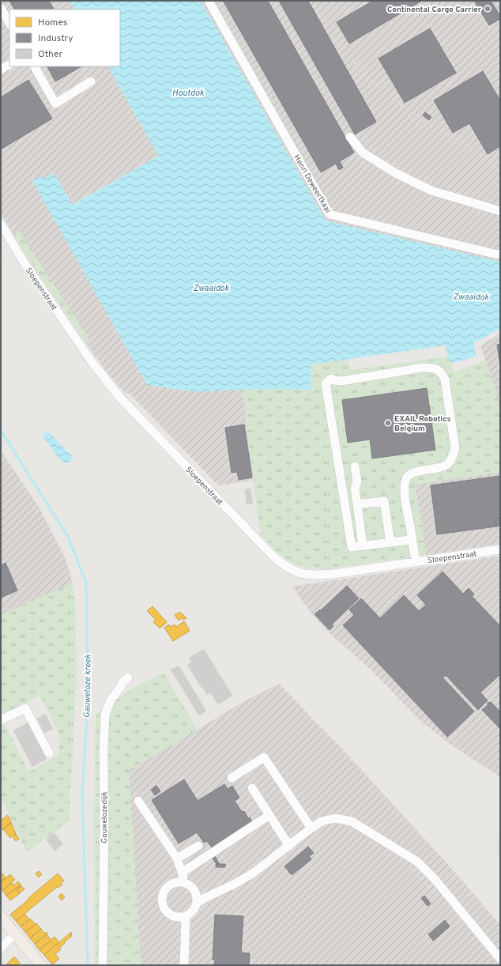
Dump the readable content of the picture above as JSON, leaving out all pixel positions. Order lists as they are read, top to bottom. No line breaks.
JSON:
{"streets":{"street":["Henri Deweertkaai","Sloepenstraat","Gouwelozedijk"]},"water":["Houtdok","Zwaaidok","Gauweloze kreek"],"places":["Continental Cargo Carrier","EXAIL Robotics Belgium"],"legend":["Homes","Industry","Other"]}
